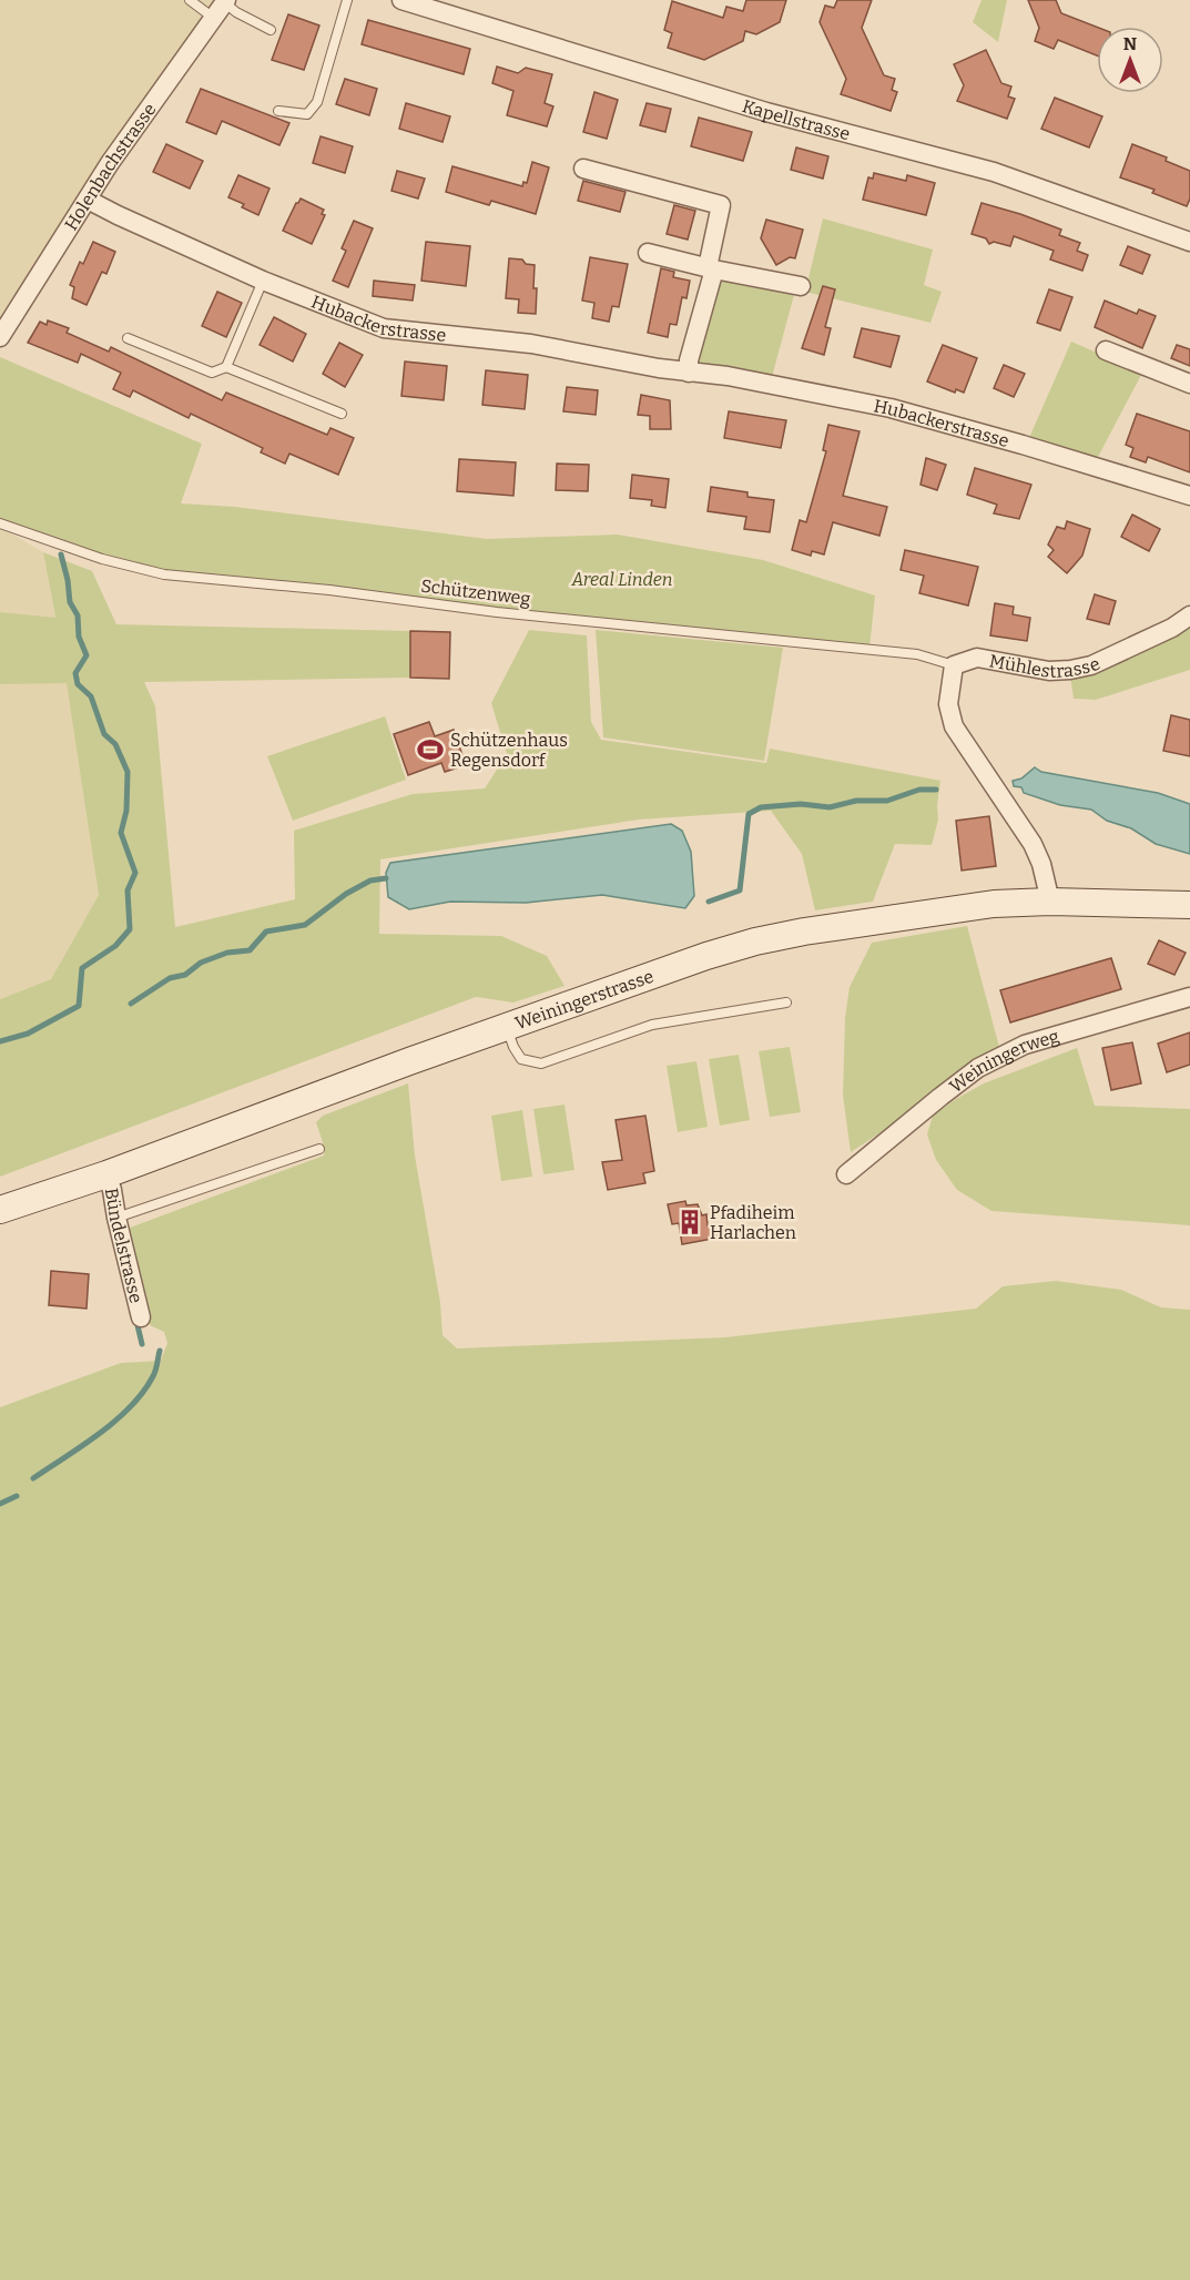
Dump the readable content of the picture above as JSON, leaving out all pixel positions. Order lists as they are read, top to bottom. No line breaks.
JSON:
{"streets":{"street":["Kapellstrasse","Holenbachstrasse","Hubackerstrasse","Mühlestrasse","Weiningerstrasse","Weiningerweg","Bündelstrasse"],"lane":["Schützenweg"]},"crossings":[["Holenbachstrasse","Hubackerstrasse"],["Schützenweg","Mühlestrasse"],["Weiningerstrasse","Bündelstrasse"]],"parks":["Areal Linden"],"places":{"sports":["Schützenhaus Regensdorf"],"building":["Pfadiheim Harlachen"]},"north":"top"}
